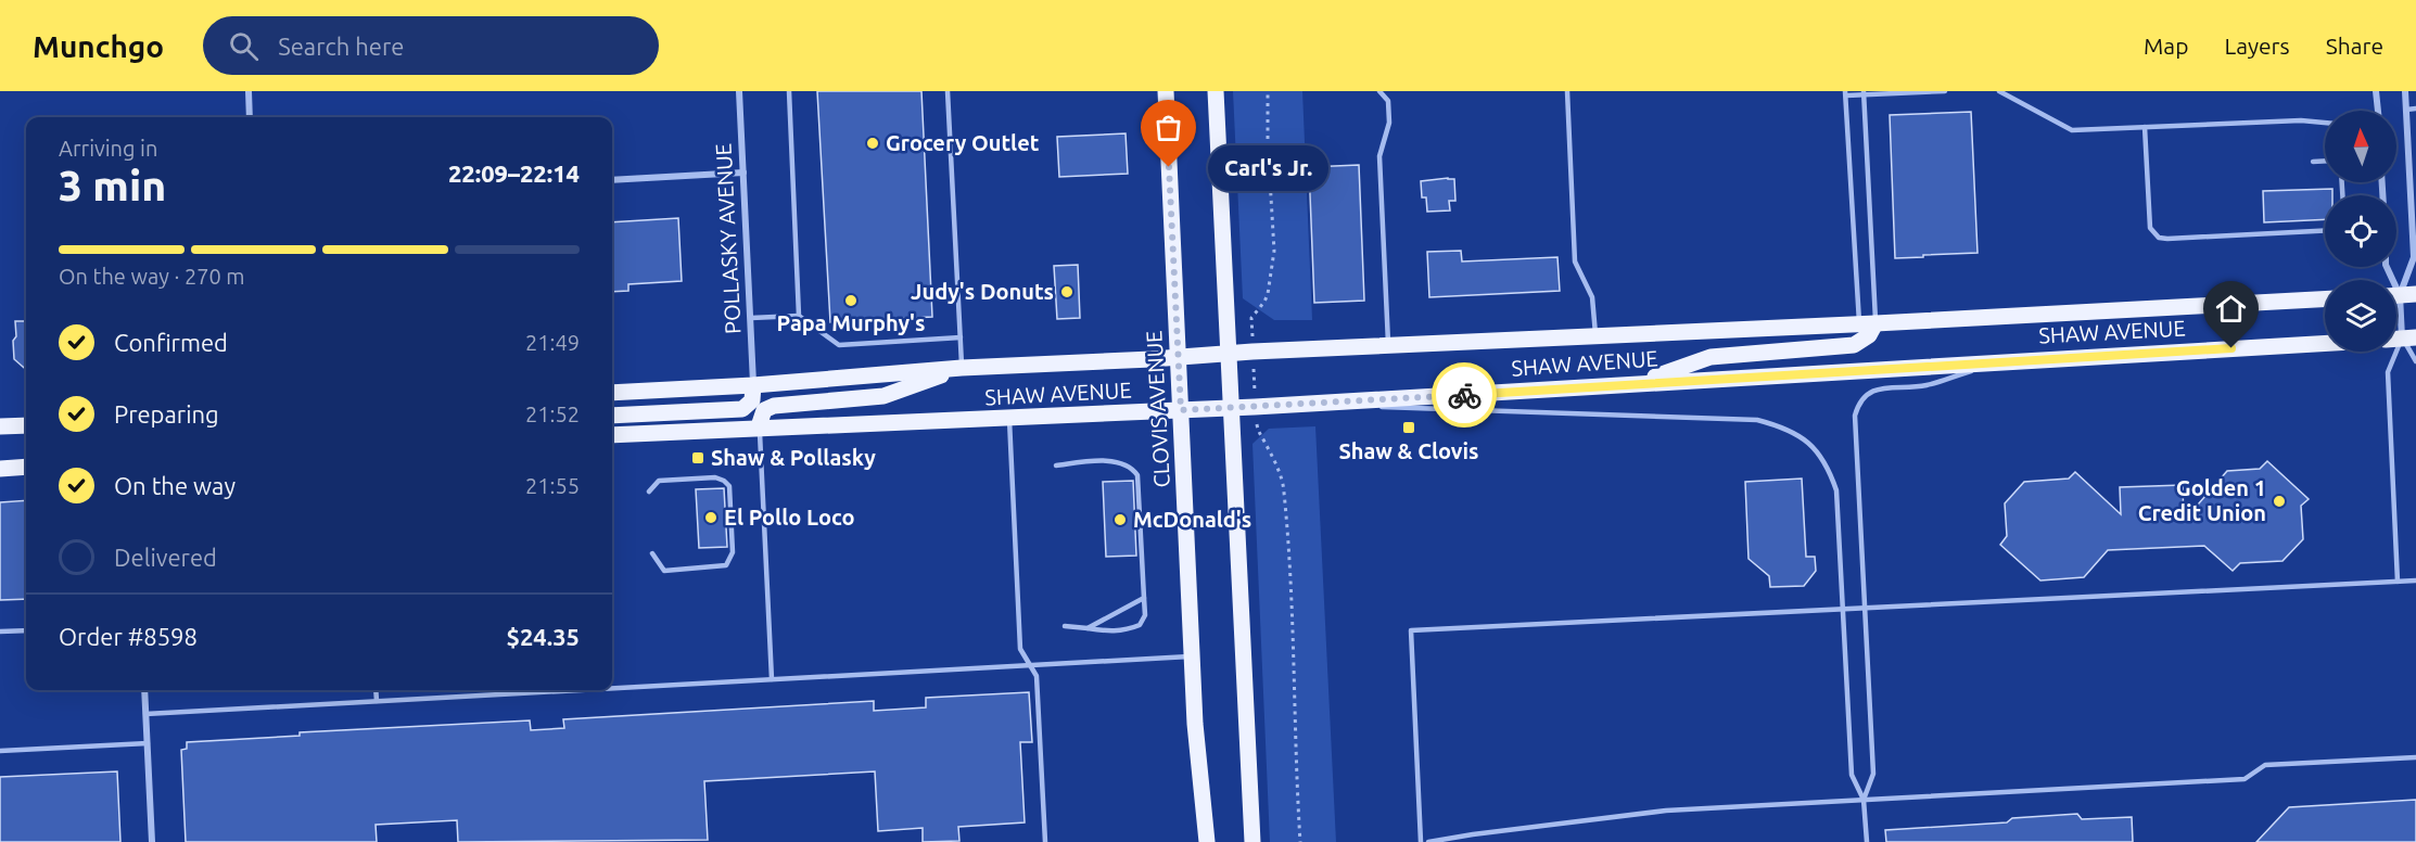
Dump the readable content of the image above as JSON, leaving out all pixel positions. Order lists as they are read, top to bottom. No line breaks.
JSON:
{"streets":{"main road":["SHAW AVENUE","CLOVIS AVENUE"],"street":["POLLASKY AVENUE"]},"crossings":[["POLLASKY AVENUE","SHAW AVENUE"],["SHAW AVENUE","CLOVIS AVENUE"]],"places":{"other":["Grocery Outlet","Carl's Jr.","Judy's Donuts","Papa Murphy's","Golden 1 Credit Union","El Pollo Loco","McDonald's"],"transit":["Shaw & Clovis","Shaw & Pollasky"]},"north":"top","page":{"header":"Munchgo","search":"Search here","nav":["Map","Layers","Share"],"heading":["3 min","Arriving in","22:09–22:14"],"panel":["Order #8598","$24.35"],"bubble":"Carl's Jr.","bar":"On the way · 270 m","list":[["Confirmed","21:49"],["Preparing","21:52"],["On the way","21:55"],"Delivered"]}}
